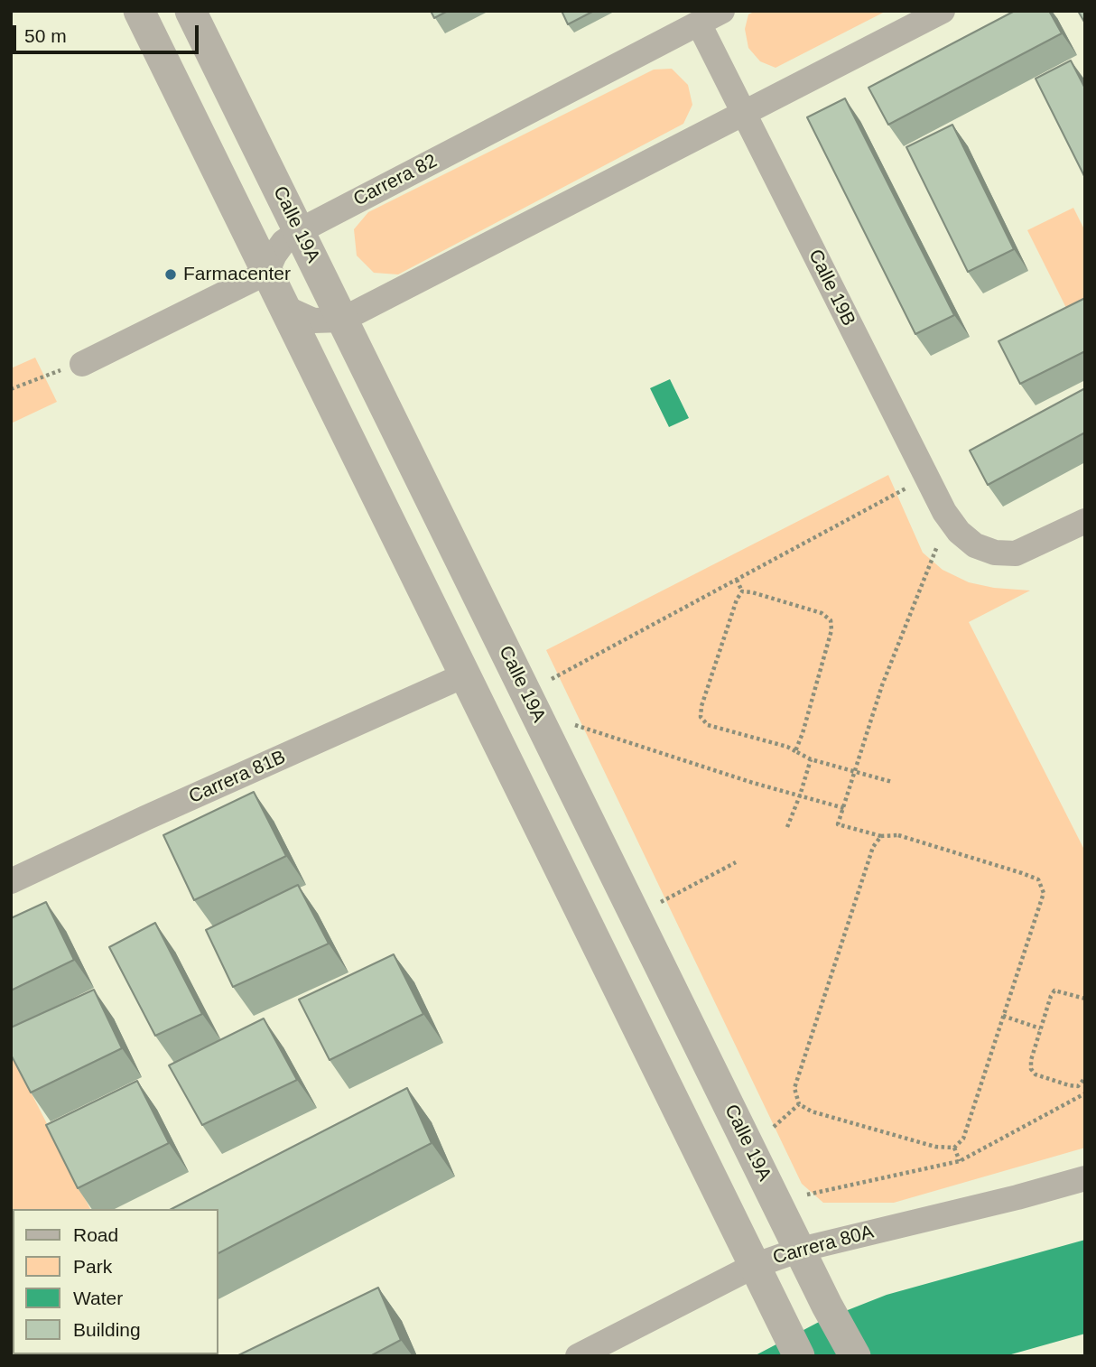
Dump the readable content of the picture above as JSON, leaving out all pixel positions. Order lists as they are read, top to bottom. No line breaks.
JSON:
{"streets":{"street":["Carrera 82","Calle 19A","Calle 19B","Carrera 81B","Carrera 80A"]},"crossings":[["Carrera 82","Calle 19A"],["Carrera 82","Calle 19B"],["Calle 19A","Carrera 80A"]],"places":["Farmacenter"],"legend":["Road","Park","Water","Building"],"scale_bar":"50 m"}
